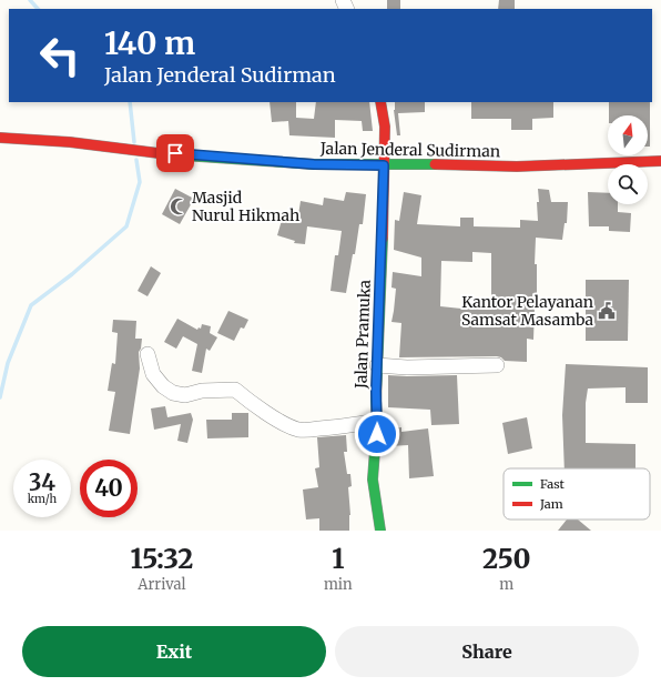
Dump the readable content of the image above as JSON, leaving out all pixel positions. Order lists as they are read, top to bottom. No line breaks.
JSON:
{"streets":{"main road":["Jalan Jenderal Sudirman","Jalan Pramuka"]},"crossings":[["Jalan Jenderal Sudirman","Jalan Pramuka"]],"places":{"mosque":["Masjid Nurul Hikmah"],"public building":["Kantor Pelayanan Samsat Masamba"]},"legend":["Fast","Jam"],"north":"top","page":{"turn":["140 m","Jalan Jenderal Sudirman"],"speed":"34 km/h","limit":"40","eta":["15:32","Arrival","1","min","250","m"],"buttons":["Exit","Share"]}}
